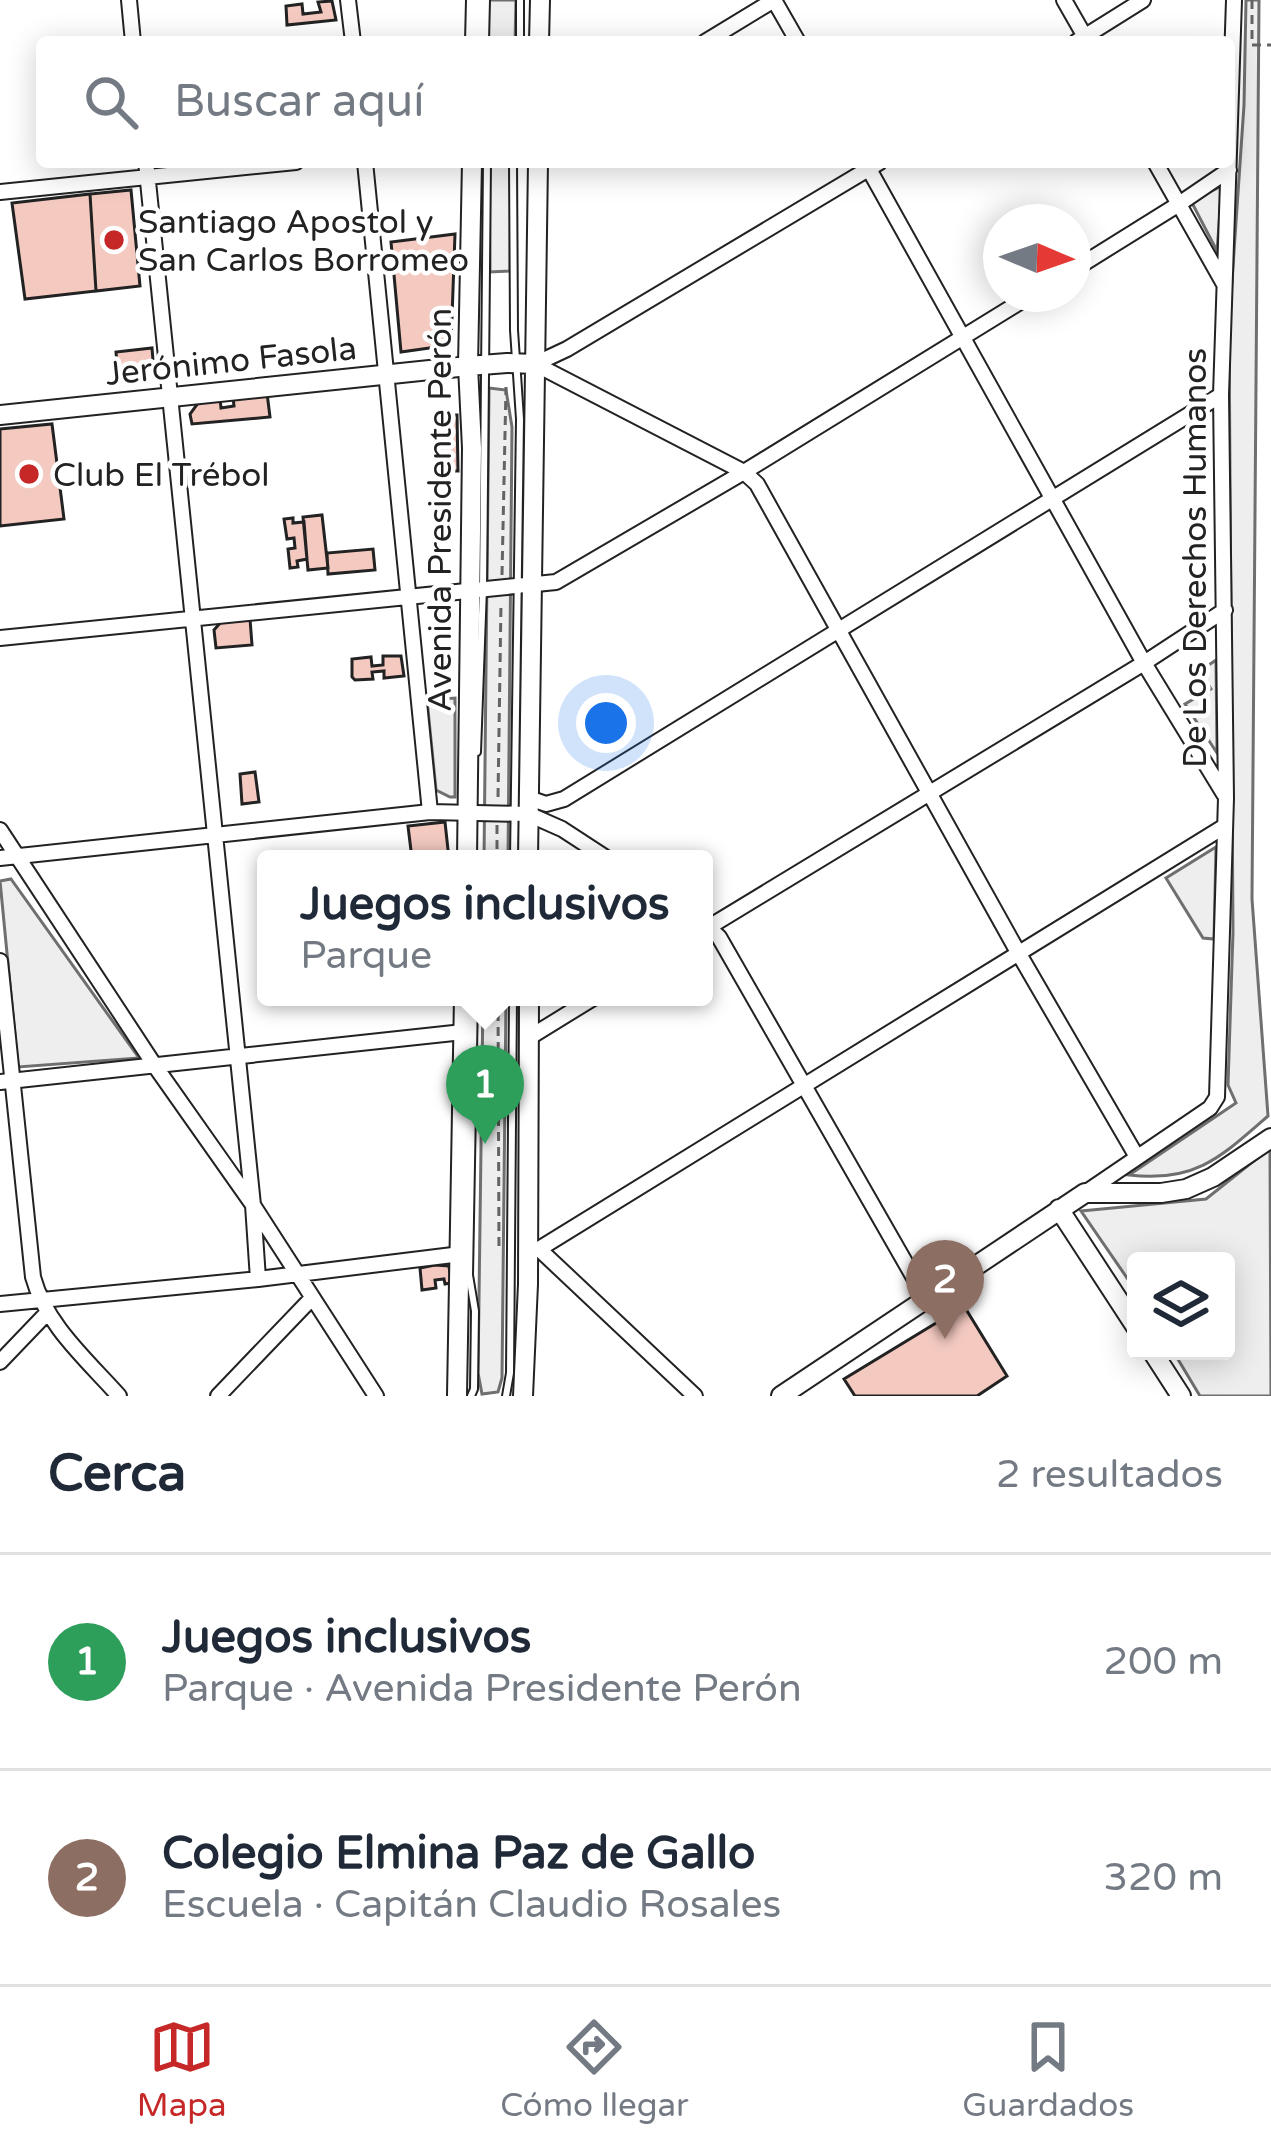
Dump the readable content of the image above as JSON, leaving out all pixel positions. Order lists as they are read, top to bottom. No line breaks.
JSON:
{"streets":{"main road":["Jerónimo Fasola","Avenida Presidente Perón"],"street":["De Los Derechos Humanos"]},"crossings":[["Jerónimo Fasola","Avenida Presidente Perón"]],"places":["Santiago Apostol y San Carlos Borromeo","Club El Trébol"],"north":"right","page":{"search":"Buscar aquí","popup":["Juegos inclusivos","Parque"],"pins":["1","2"],"heading":["Cerca","2 resultados"],"list":[{"mark":"1","name":"Juegos inclusivos","note":"Parque · Avenida Presidente Perón","value":"200 m"},{"mark":"2","name":"Colegio Elmina Paz de Gallo","note":"Escuela · Capitán Claudio Rosales","value":"320 m"}],"nav":["Mapa","Cómo llegar","Guardados"]}}
